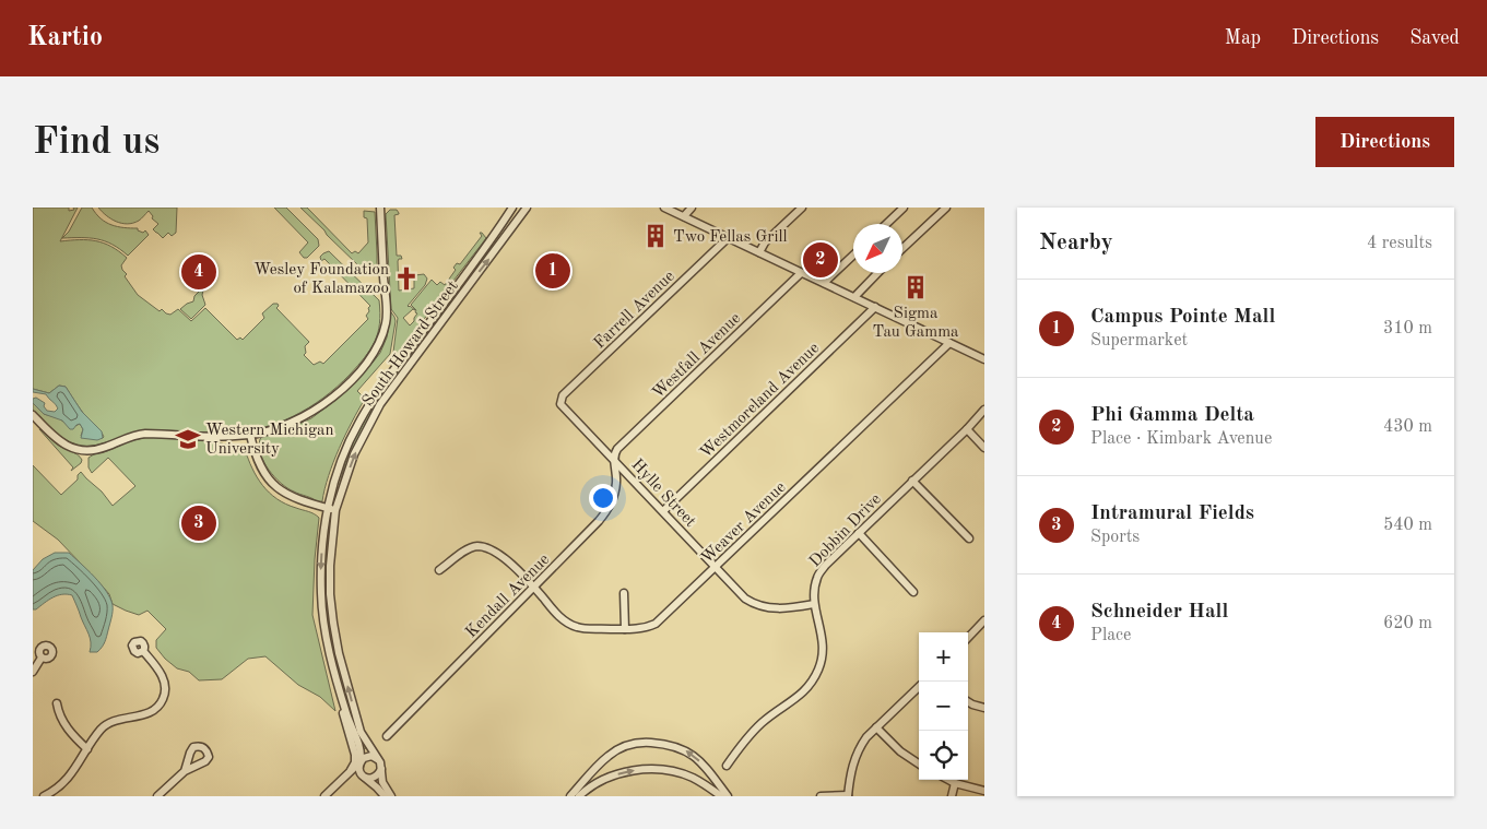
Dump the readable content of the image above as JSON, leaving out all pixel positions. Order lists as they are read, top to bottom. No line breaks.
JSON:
{"streets":{"street":["Farrell Avenue","South Howard Street","Westfall Avenue","Westmoreland Avenue","Hylle Street","Weaver Avenue","Dobbin Drive","Kendall Avenue"]},"crossings":[["Farrell Avenue","Hylle Street"],["Westfall Avenue","Hylle Street"],["Westfall Avenue","Kendall Avenue"],["Westmoreland Avenue","Hylle Street"],["Hylle Street","Weaver Avenue"],["Hylle Street","Dobbin Drive"],["Hylle Street","Kendall Avenue"],["Weaver Avenue","Kendall Avenue"]],"places":{"building":["Two Fellas Grill","Sigma Tau Gamma"],"church":["Wesley Foundation of Kalamazoo"],"school or university":["Western Michigan University"]},"north":"bottom left","page":{"header":"Kartio","nav":["Map","Directions","Saved"],"buttons":"Directions","title":"Find us","heading":["Nearby","4 results"],"pins":["2","1","4","3"],"list":[{"mark":"1","name":"Campus Pointe Mall","note":"Supermarket","value":"310 m"},{"mark":"2","name":"Phi Gamma Delta","note":"Place · Kimbark Avenue","value":"430 m"},{"mark":"3","name":"Intramural Fields","note":"Sports","value":"540 m"},{"mark":"4","name":"Schneider Hall","note":"Place","value":"620 m"}],"map_buttons":["+","−"]}}
